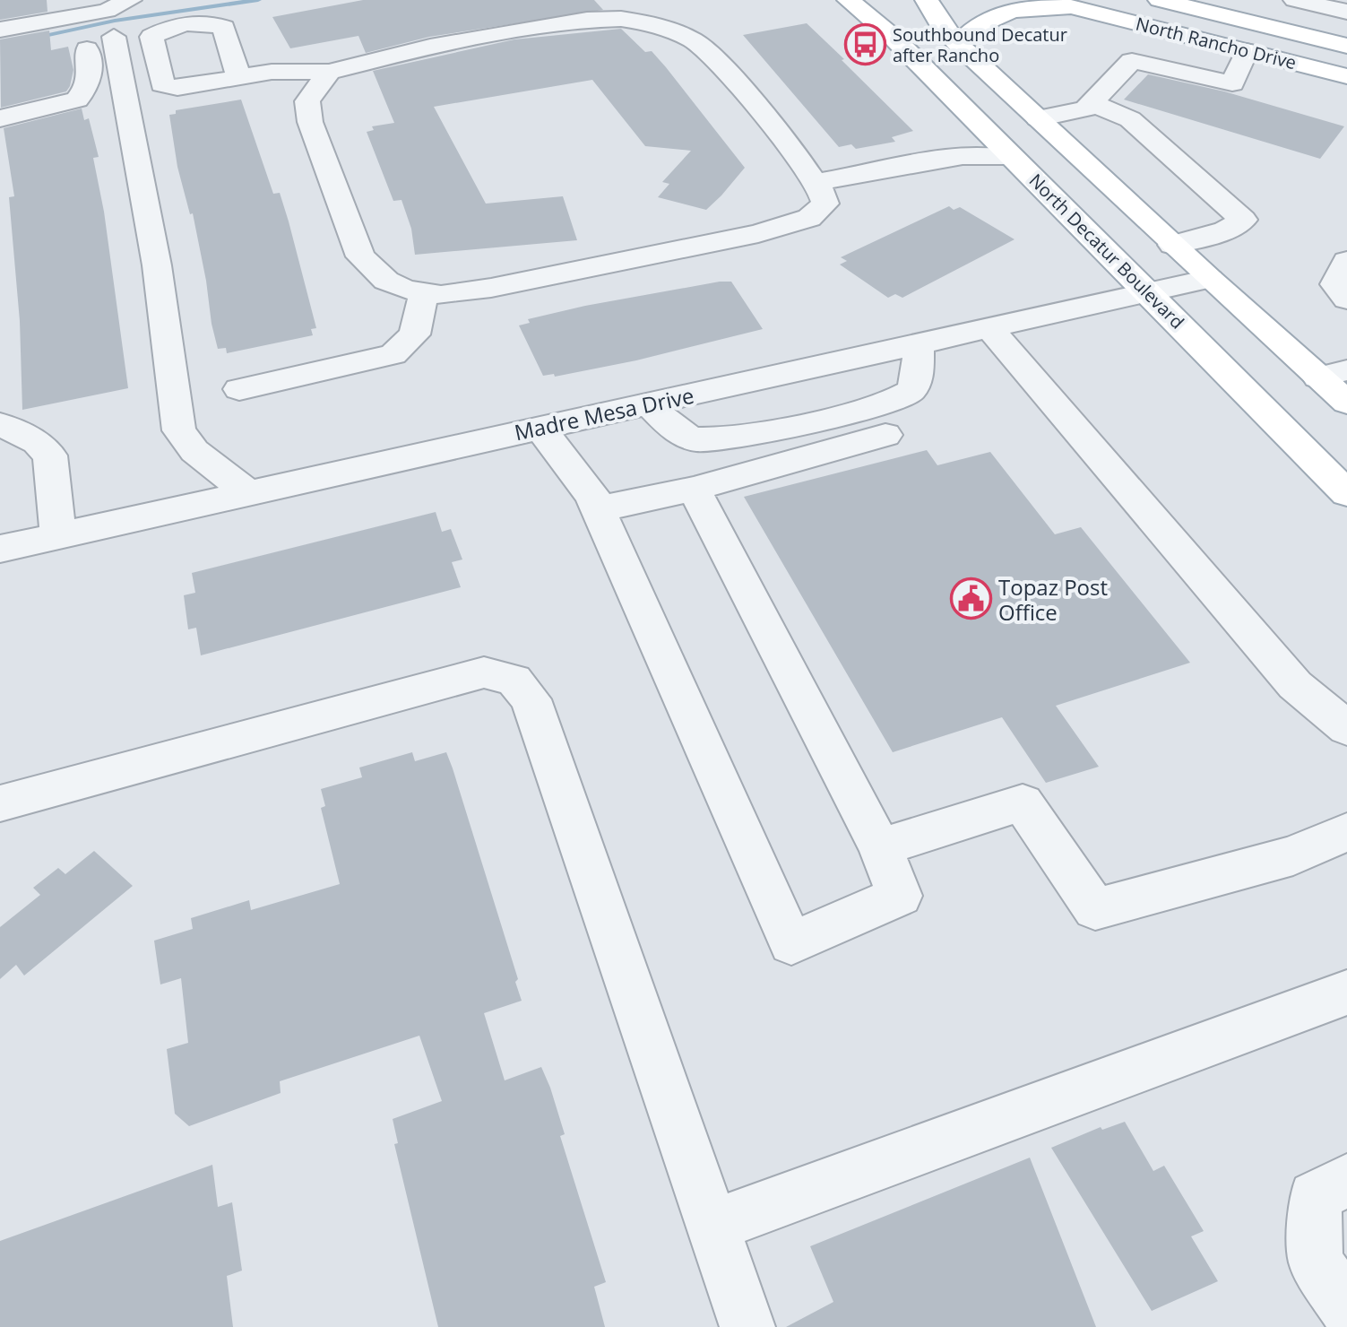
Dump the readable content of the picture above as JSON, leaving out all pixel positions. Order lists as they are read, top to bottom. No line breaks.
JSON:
{"streets":{"main road":["North Rancho Drive","North Decatur Boulevard"],"street":["Madre Mesa Drive"]},"crossings":[["North Decatur Boulevard","Madre Mesa Drive"]],"places":{"bus stop":["Southbound Decatur after Rancho"],"public building":["Topaz Post Office"]}}
